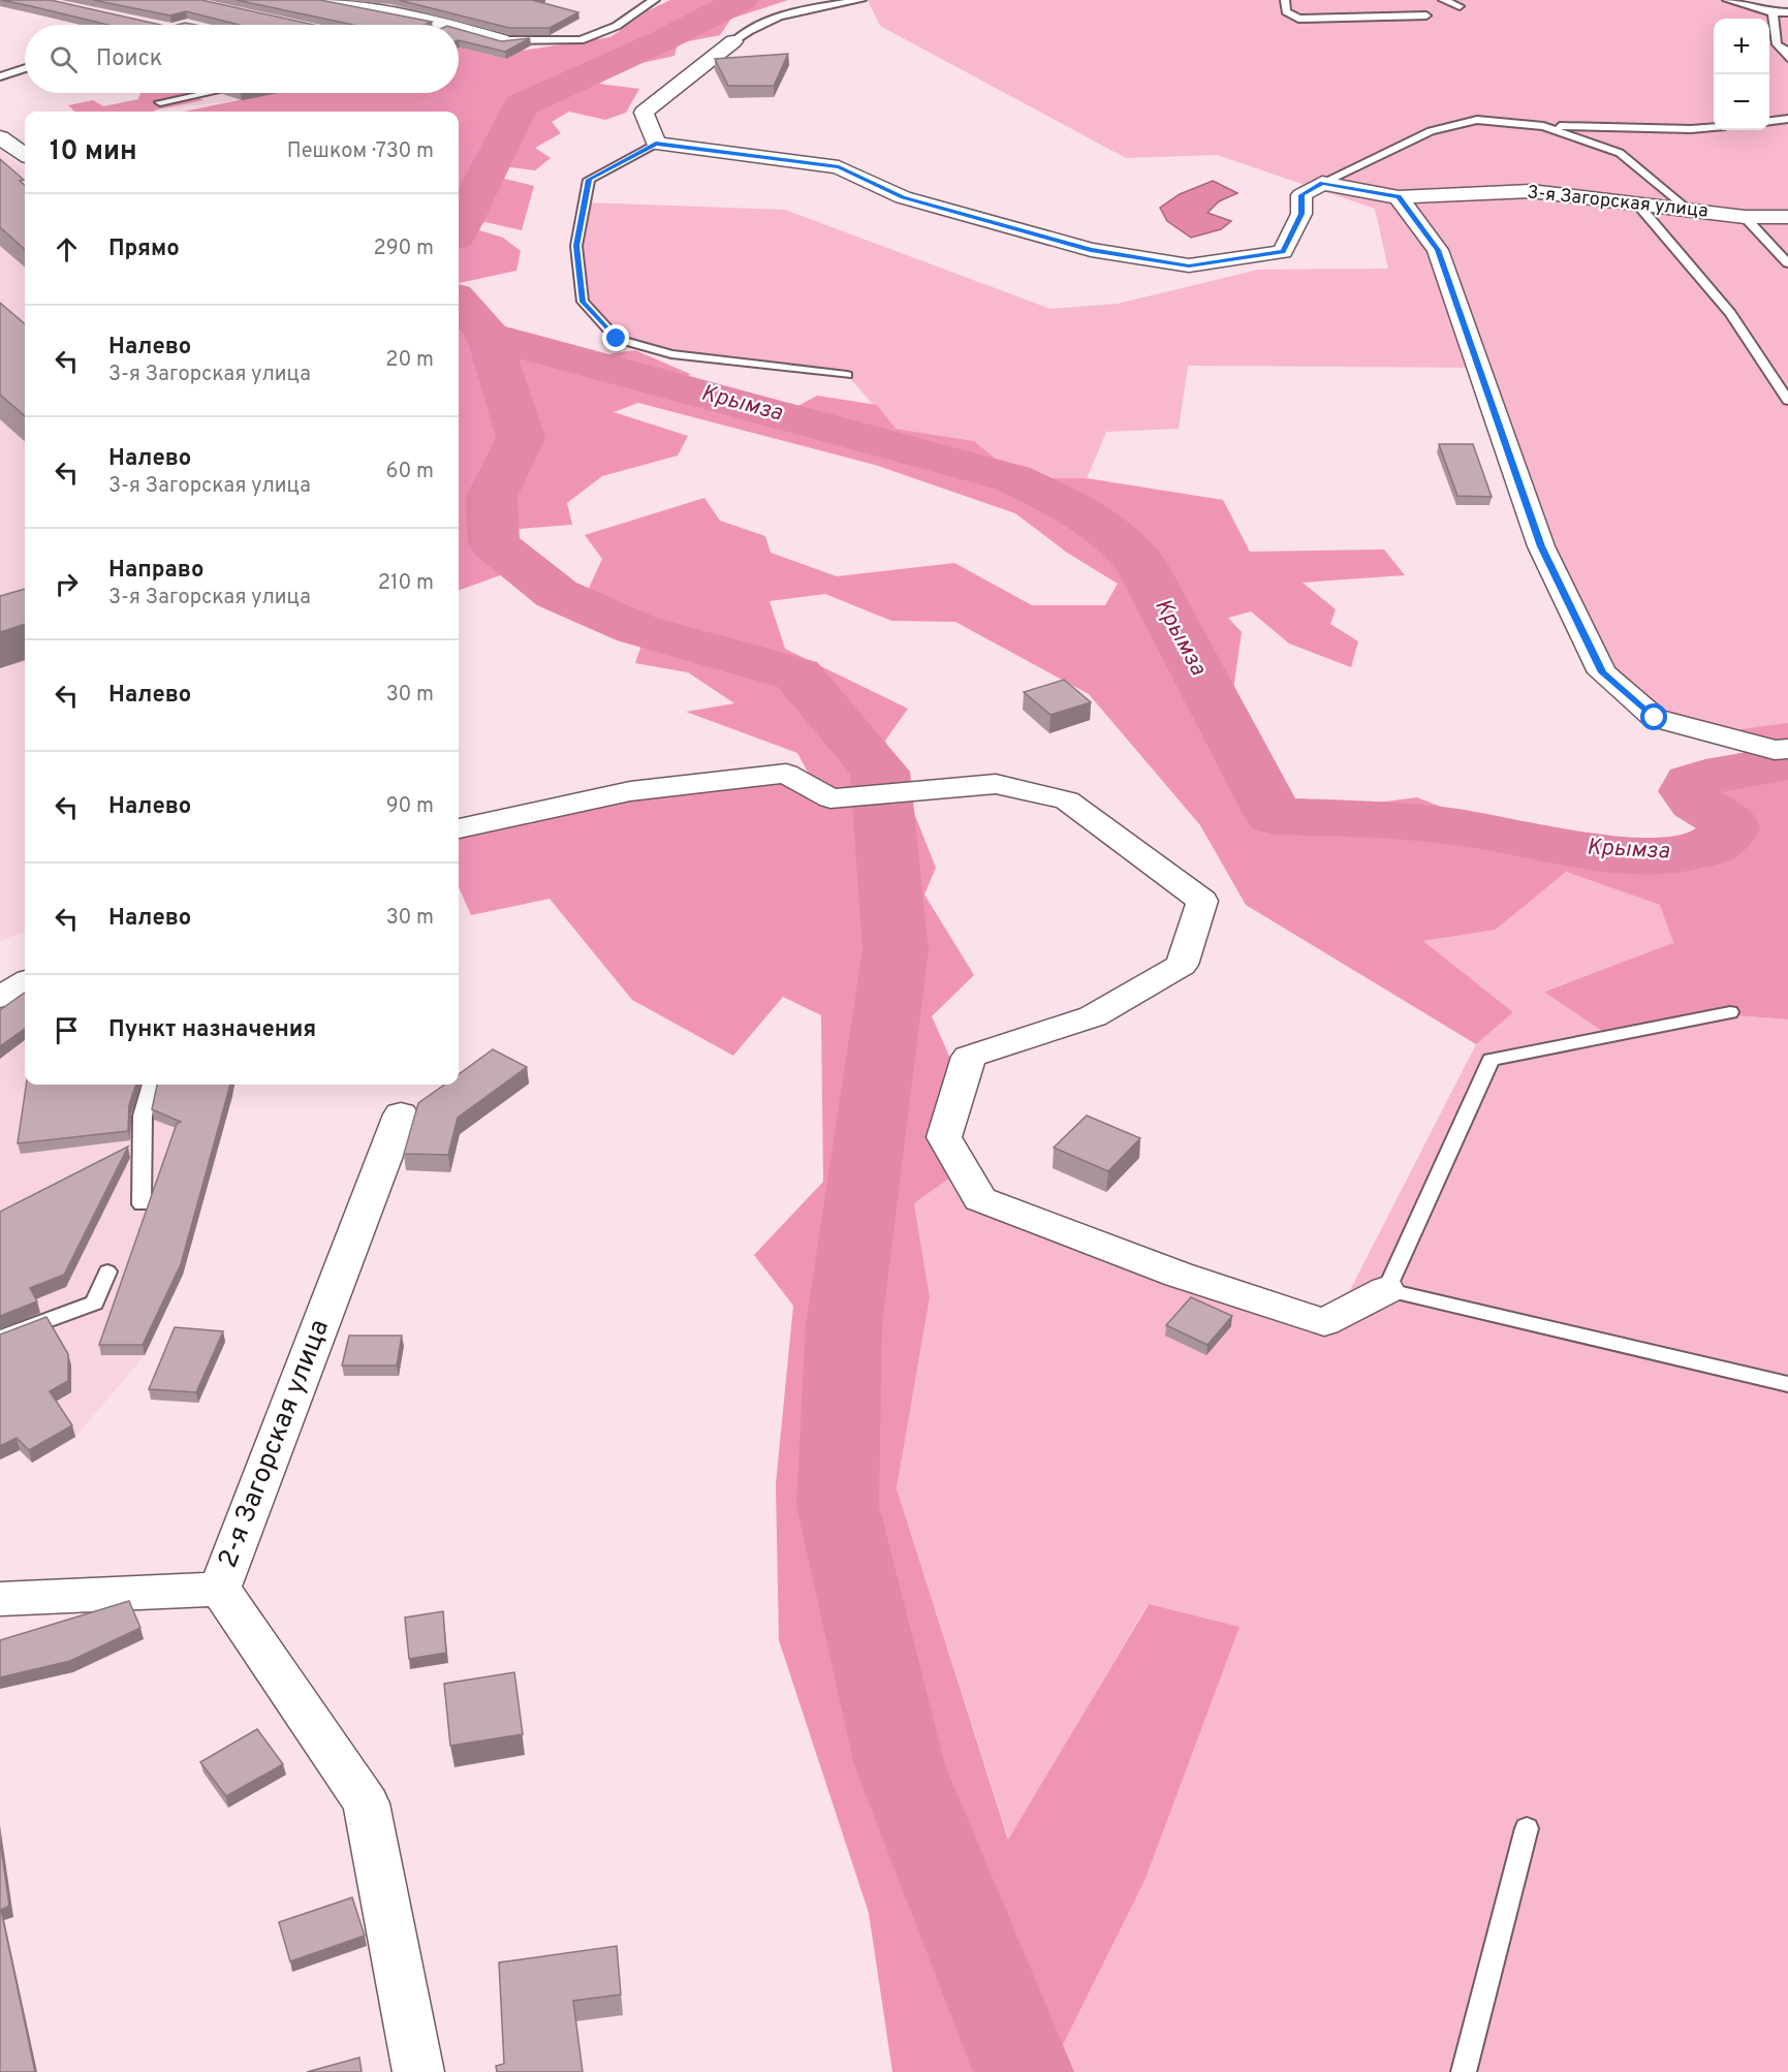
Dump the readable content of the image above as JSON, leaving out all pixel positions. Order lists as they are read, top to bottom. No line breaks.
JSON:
{"streets":{"street":["3-я Загорская улица","2-я Загорская улица"]},"water":["Крымза"],"page":{"map_buttons":["+","−"],"search":"Поиск","heading":["10 мин","Пешком · 730 m"],"list":[["Прямо","290 m"],["Налево","3-я Загорская улица","20 m"],["Налево","3-я Загорская улица","60 m"],["Направо","3-я Загорская улица","210 m"],["Налево","30 m"],["Налево","90 m"],["Налево","30 m"],"Пункт назначения"]}}
